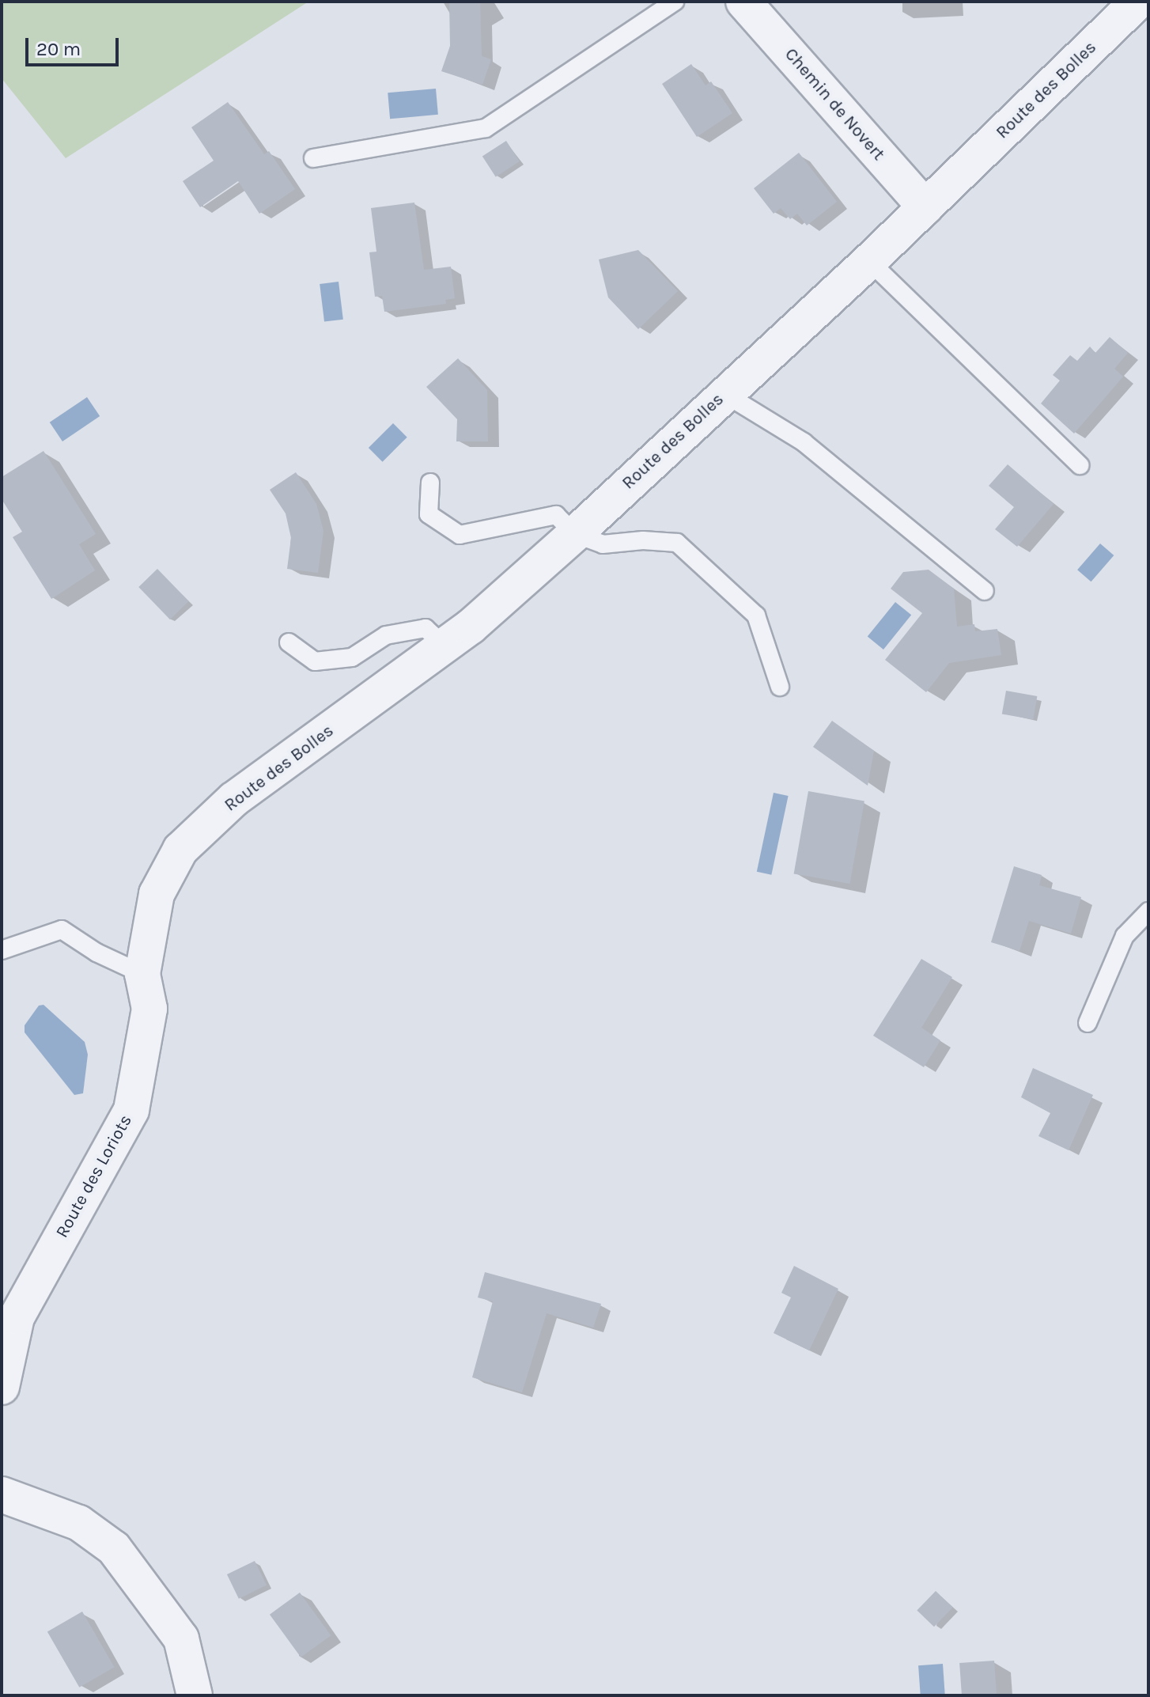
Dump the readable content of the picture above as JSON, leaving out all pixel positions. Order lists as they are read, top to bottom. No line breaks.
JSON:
{"streets":{"street":["Route des Bolles","Chemin de Novert","Route des Loriots"]},"crossings":[["Route des Bolles","Chemin de Novert"],["Route des Bolles","Route des Loriots"]],"scale_bar":"20 m"}
